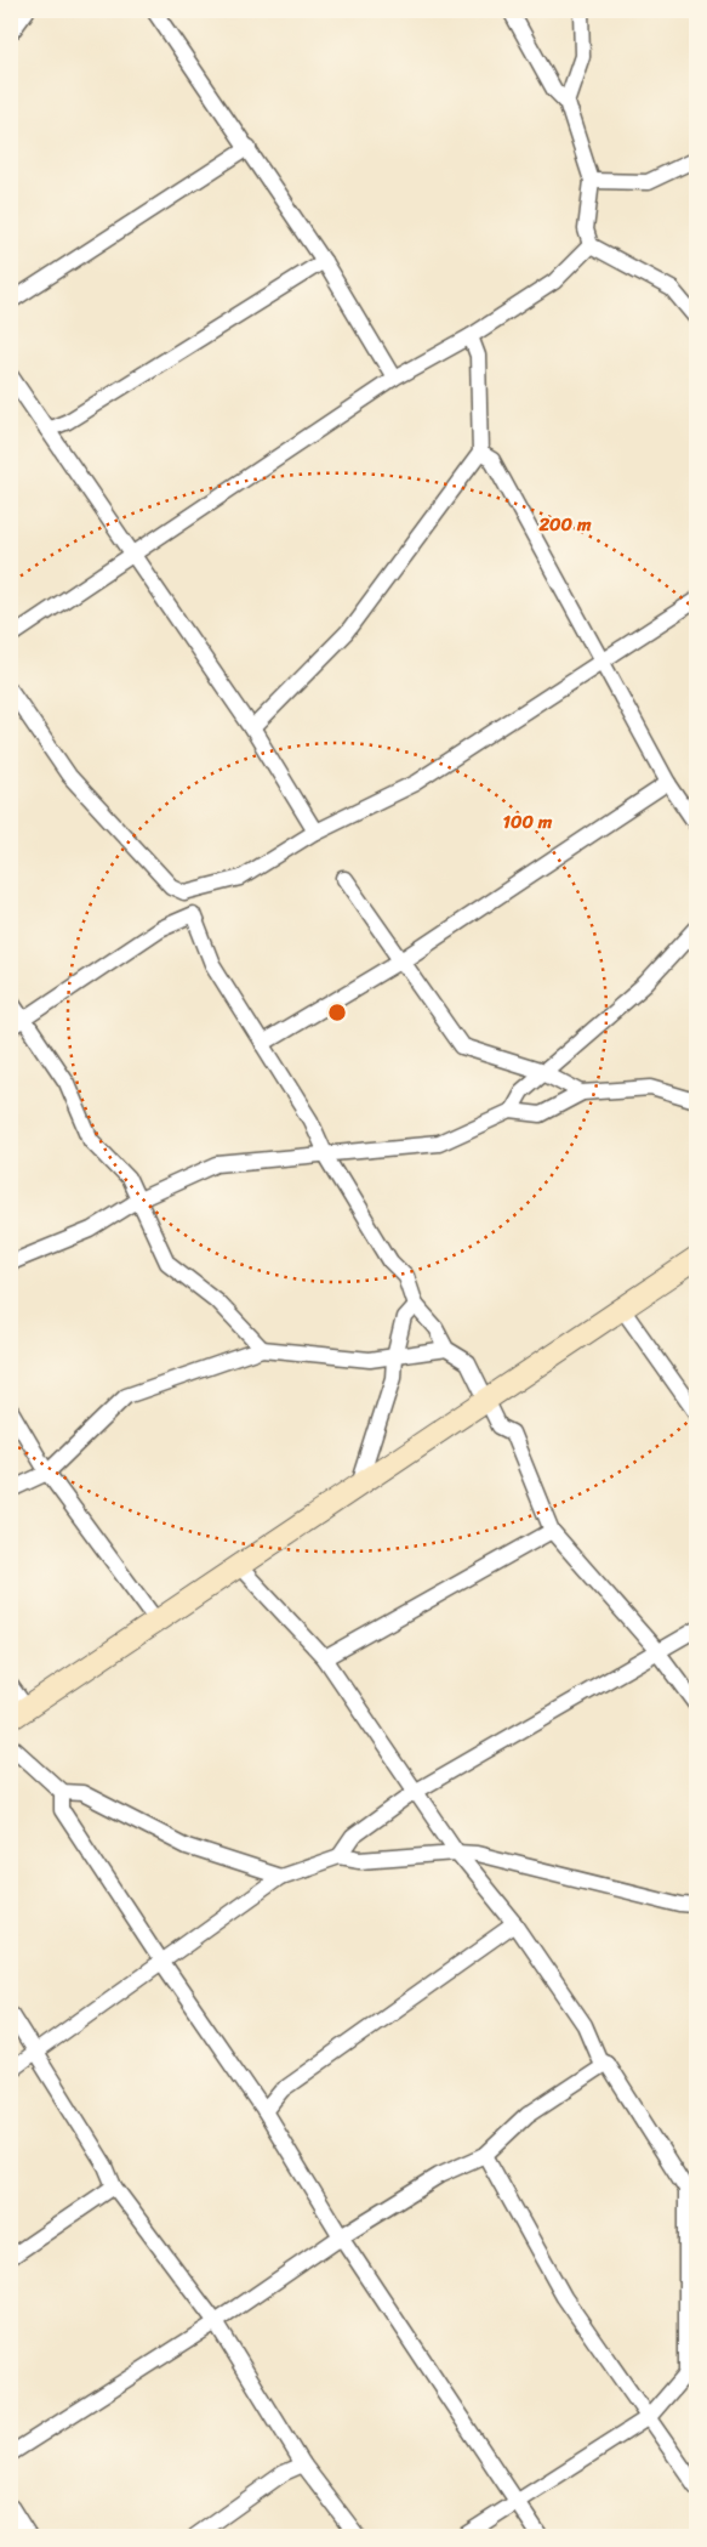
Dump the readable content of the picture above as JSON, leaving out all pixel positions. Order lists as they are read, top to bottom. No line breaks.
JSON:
{"rings":["200 m","100 m"]}
